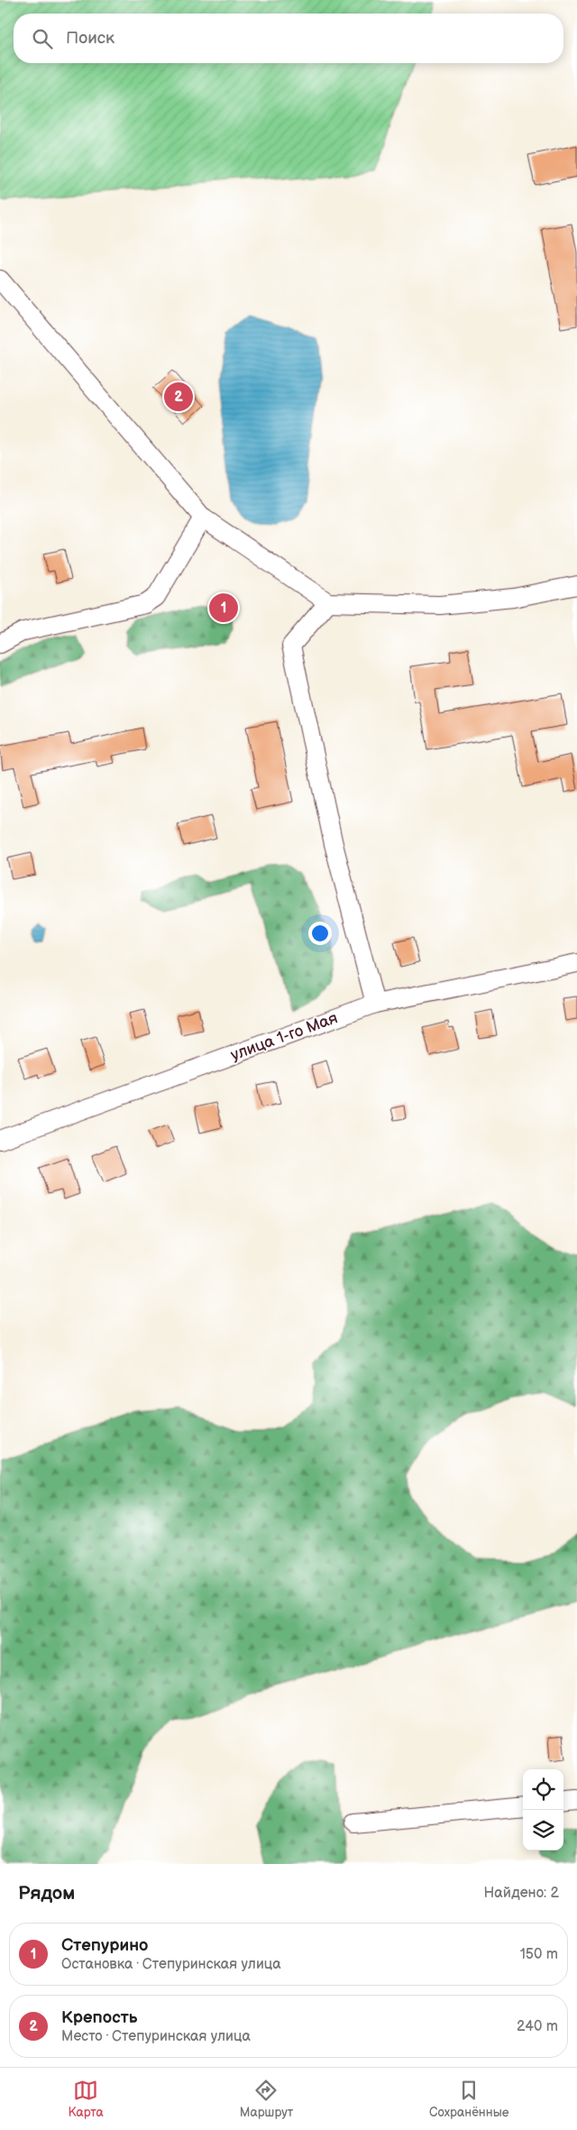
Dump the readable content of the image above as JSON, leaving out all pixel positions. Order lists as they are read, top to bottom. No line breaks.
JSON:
{"streets":{"street":["улица 1-го Мая"]},"page":{"search":"Поиск","pins":["2","1"],"heading":["Рядом","Найдено: 2"],"list":[{"mark":"1","name":"Степурино","note":"Остановка · Степуринская улица","value":"150 m"},{"mark":"2","name":"Крепость","note":"Место · Степуринская улица","value":"240 m"}],"nav":["Карта","Маршрут","Сохранённые"]}}
